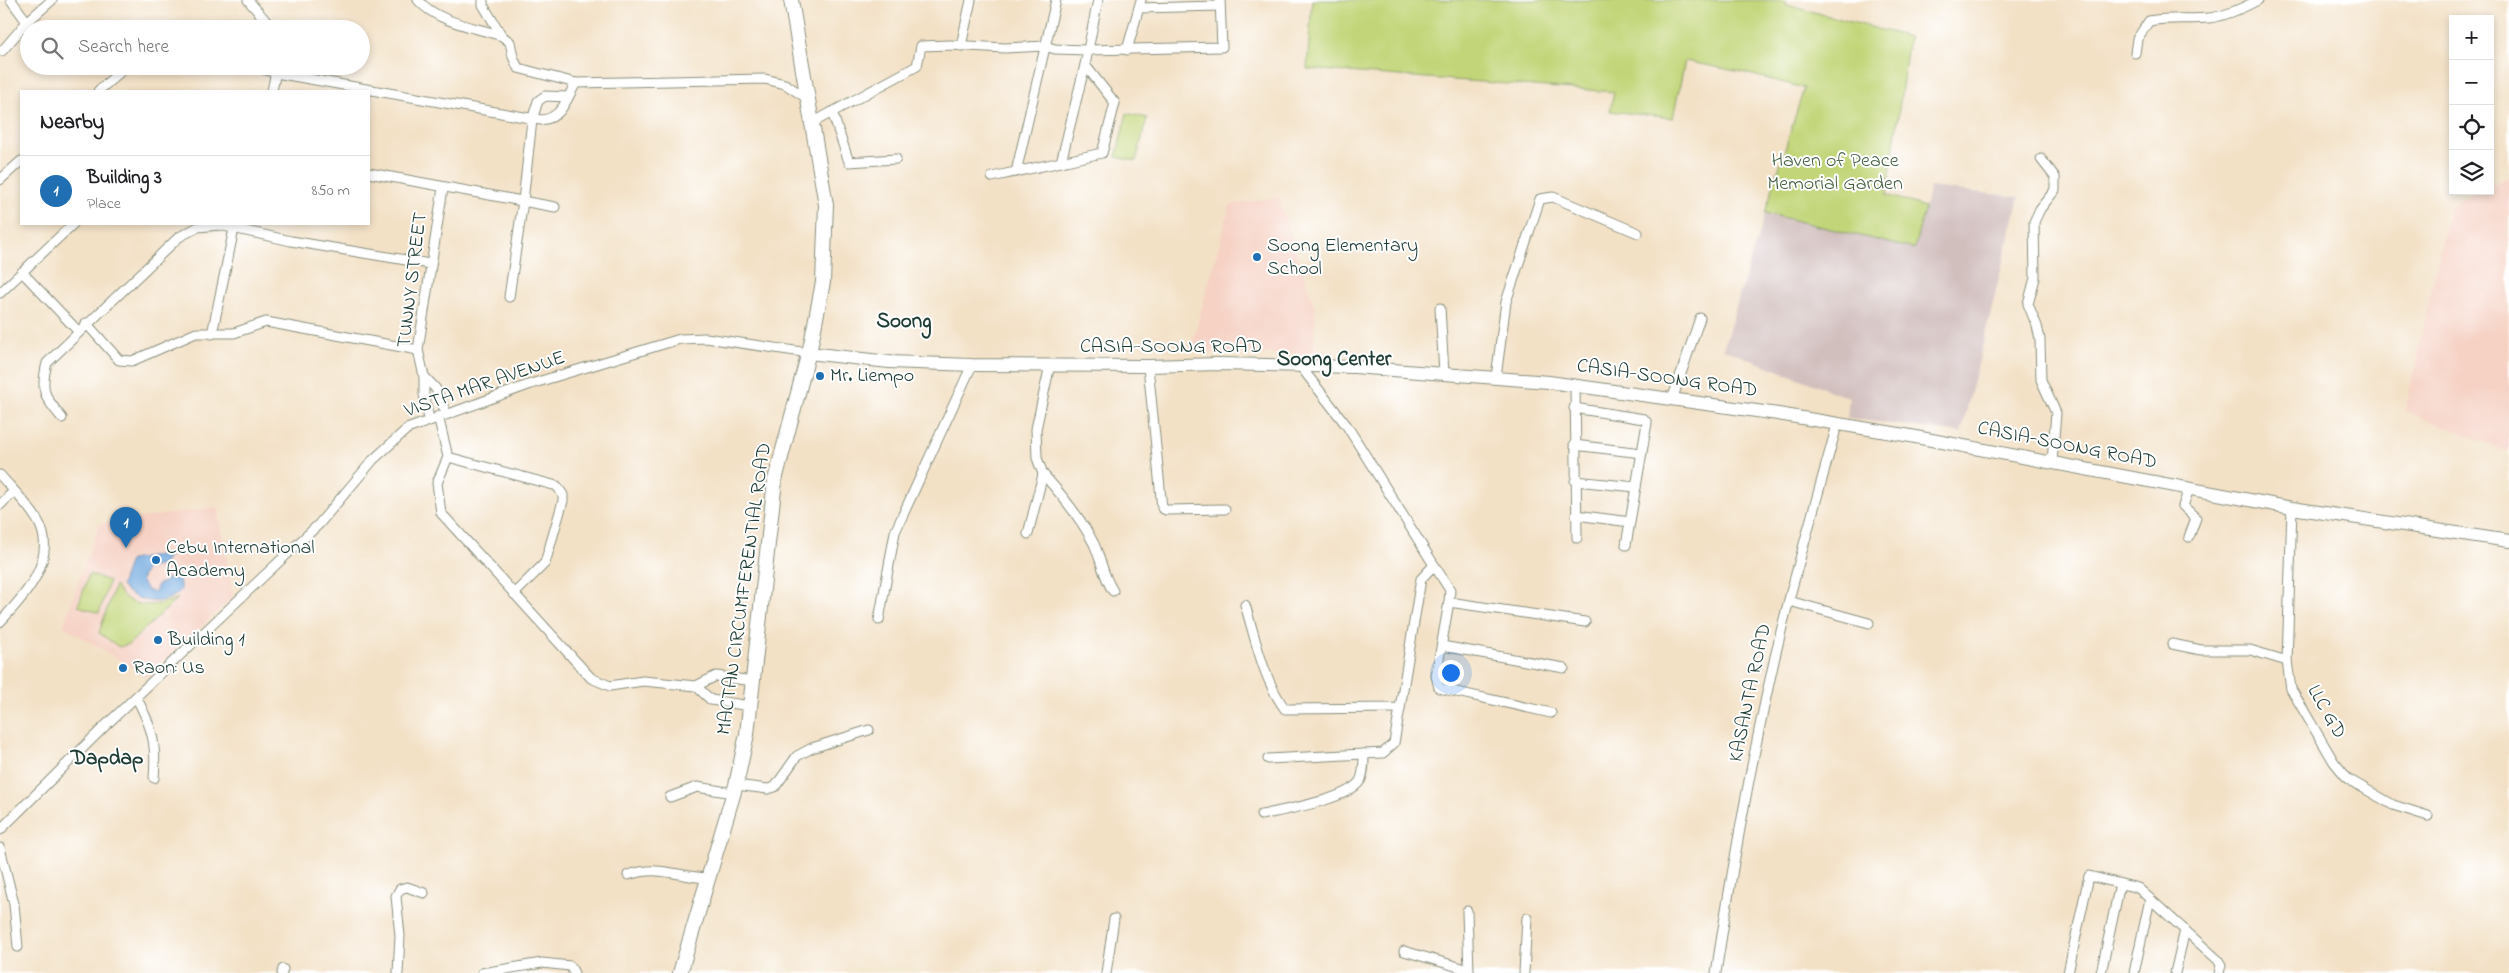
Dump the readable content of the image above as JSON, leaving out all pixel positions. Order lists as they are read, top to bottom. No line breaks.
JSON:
{"streets":{"main road":["MACTAN CIRCUMFERENTIAL ROAD"],"street":["TUNNY STREET","CASIA-SOONG ROAD","VISTA MAR AVENUE","KASANTA ROAD","LLC GD"]},"crossings":[["TUNNY STREET","VISTA MAR AVENUE"],["CASIA-SOONG ROAD","VISTA MAR AVENUE"],["CASIA-SOONG ROAD","MACTAN CIRCUMFERENTIAL ROAD"],["CASIA-SOONG ROAD","KASANTA ROAD"],["CASIA-SOONG ROAD","LLC GD"],["VISTA MAR AVENUE","MACTAN CIRCUMFERENTIAL ROAD"]],"districts":["Soong","Soong Center","Dapdap"],"parks":["Haven of Peace Memorial Garden"],"places":["Soong Elementary School","Mr. Liempo","Cebu International Academy","Building 1","Raon: Us"],"page":{"map_buttons":["+","−"],"search":"Search here","heading":"Nearby","list":[{"mark":"1","name":"Building 3","note":"Place","value":"850 m"}],"pins":"1"}}
